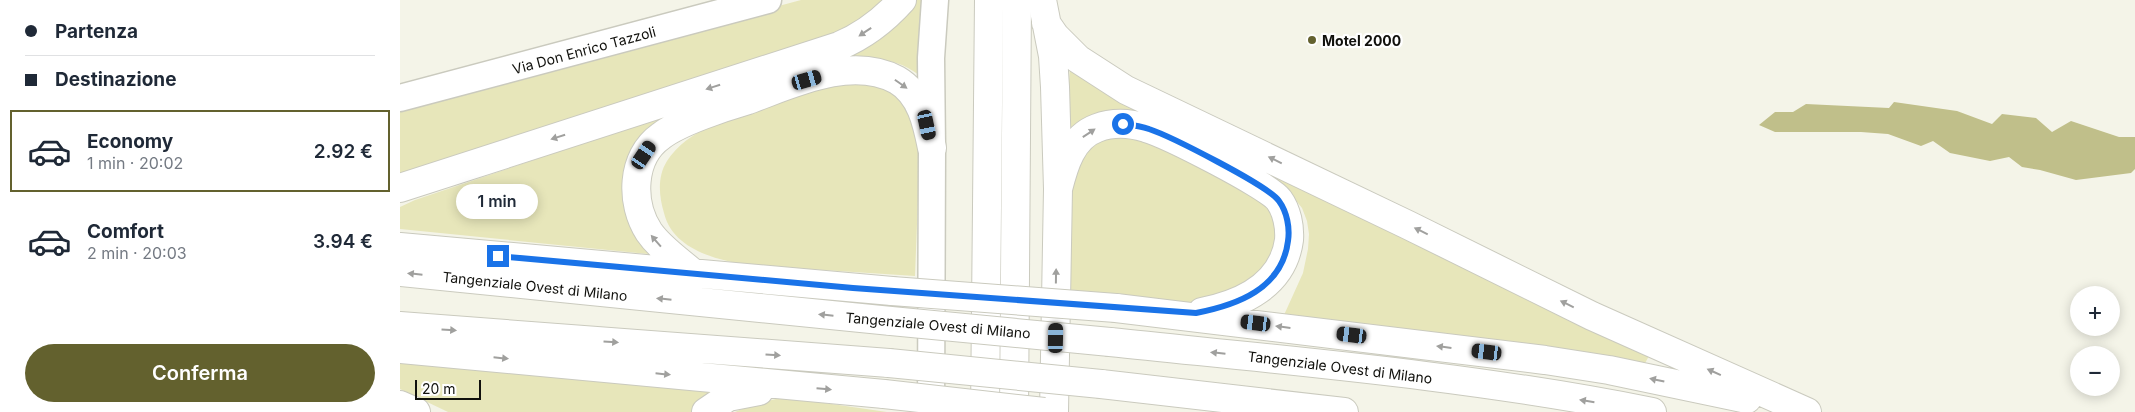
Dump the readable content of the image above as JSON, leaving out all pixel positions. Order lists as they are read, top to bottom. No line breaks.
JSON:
{"streets":{"main road":["Tangenziale Ovest di Milano"],"street":["Via Don Enrico Tazzoli"]},"places":["Motel 2000"],"scale_bar":"20 m","page":{"banner":["Partenza","Destinazione"],"list":[{"name":"Economy","note":"1 min · 20:02","value":"2.92 €"},{"name":"Comfort","note":"2 min · 20:03","value":"3.94 €"}],"bubble":"1 min","map_buttons":["+","−"],"buttons":"Conferma","scale":"20 m"}}
